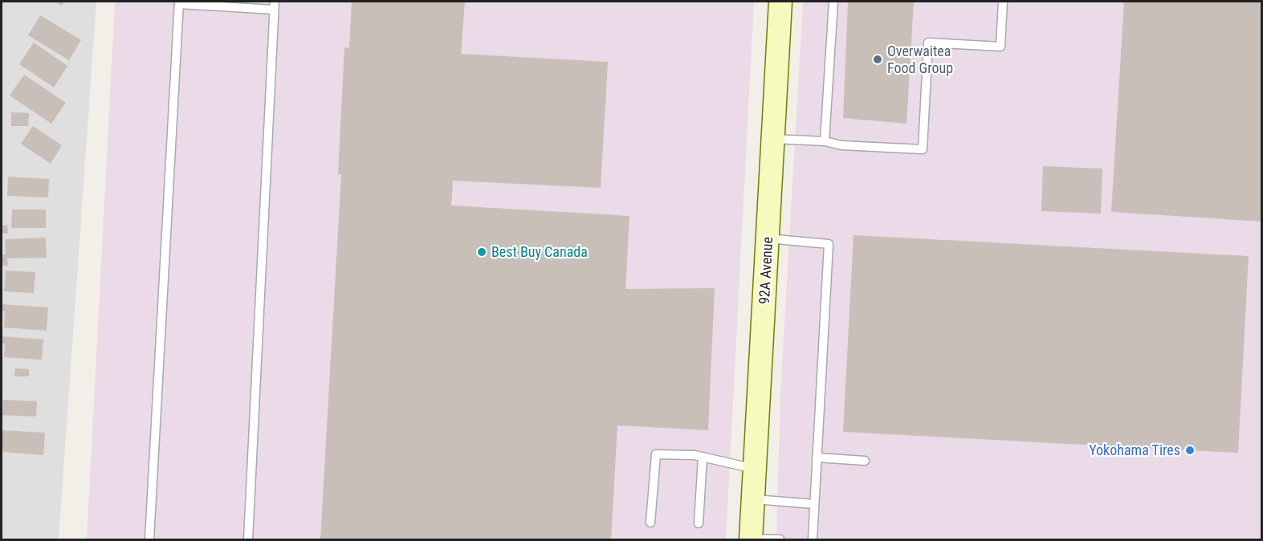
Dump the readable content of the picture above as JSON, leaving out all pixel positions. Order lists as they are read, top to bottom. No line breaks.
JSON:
{"streets":{"street":["92A Avenue"]},"places":["Overwaitea Food Group","Best Buy Canada","Yokohama Tires"]}
